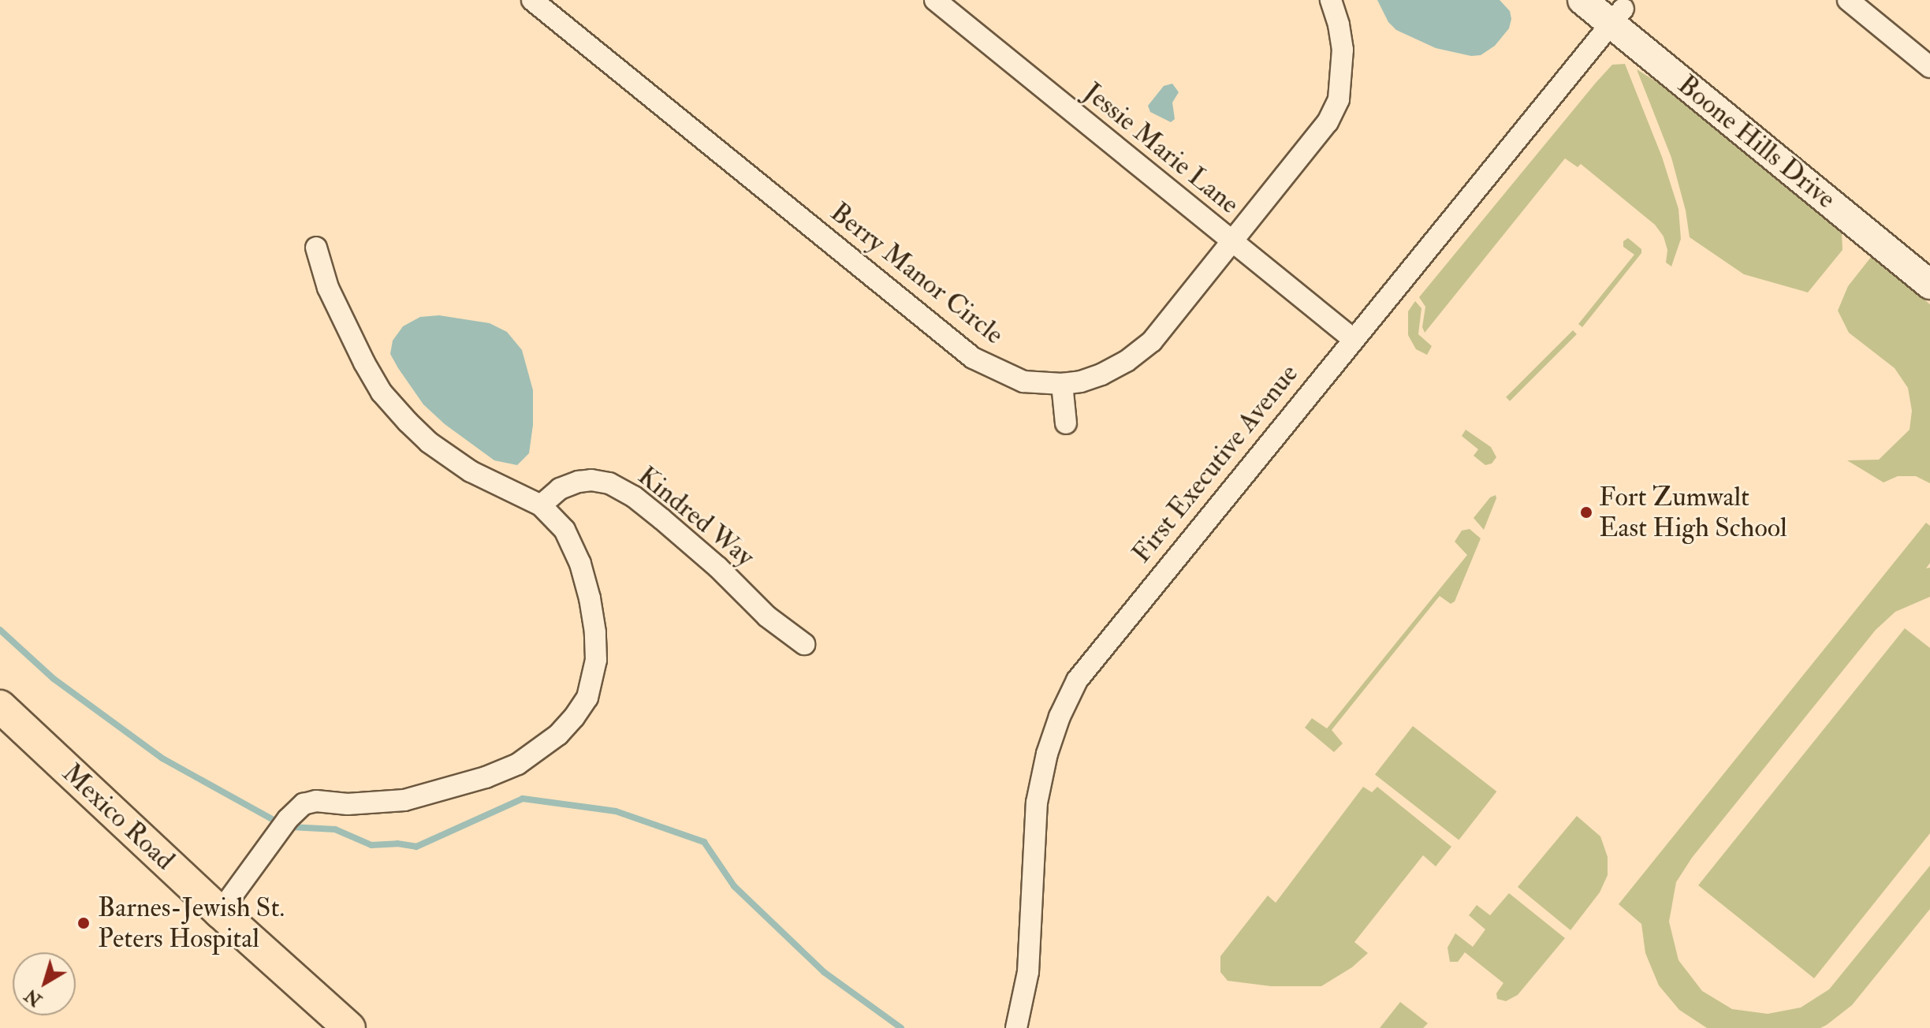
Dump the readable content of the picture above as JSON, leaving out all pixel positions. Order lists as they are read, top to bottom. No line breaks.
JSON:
{"streets":{"main road":["Mexico Road"],"street":["Boone Hills Drive","Jessie Marie Lane","Berry Manor Circle","First Executive Avenue","Kindred Way"]},"crossings":[["Boone Hills Drive","First Executive Avenue"],["Jessie Marie Lane","Berry Manor Circle"],["Jessie Marie Lane","First Executive Avenue"]],"places":["Fort Zumwalt East High School","Barnes-Jewish St. Peters Hospital"],"north":"bottom left"}
